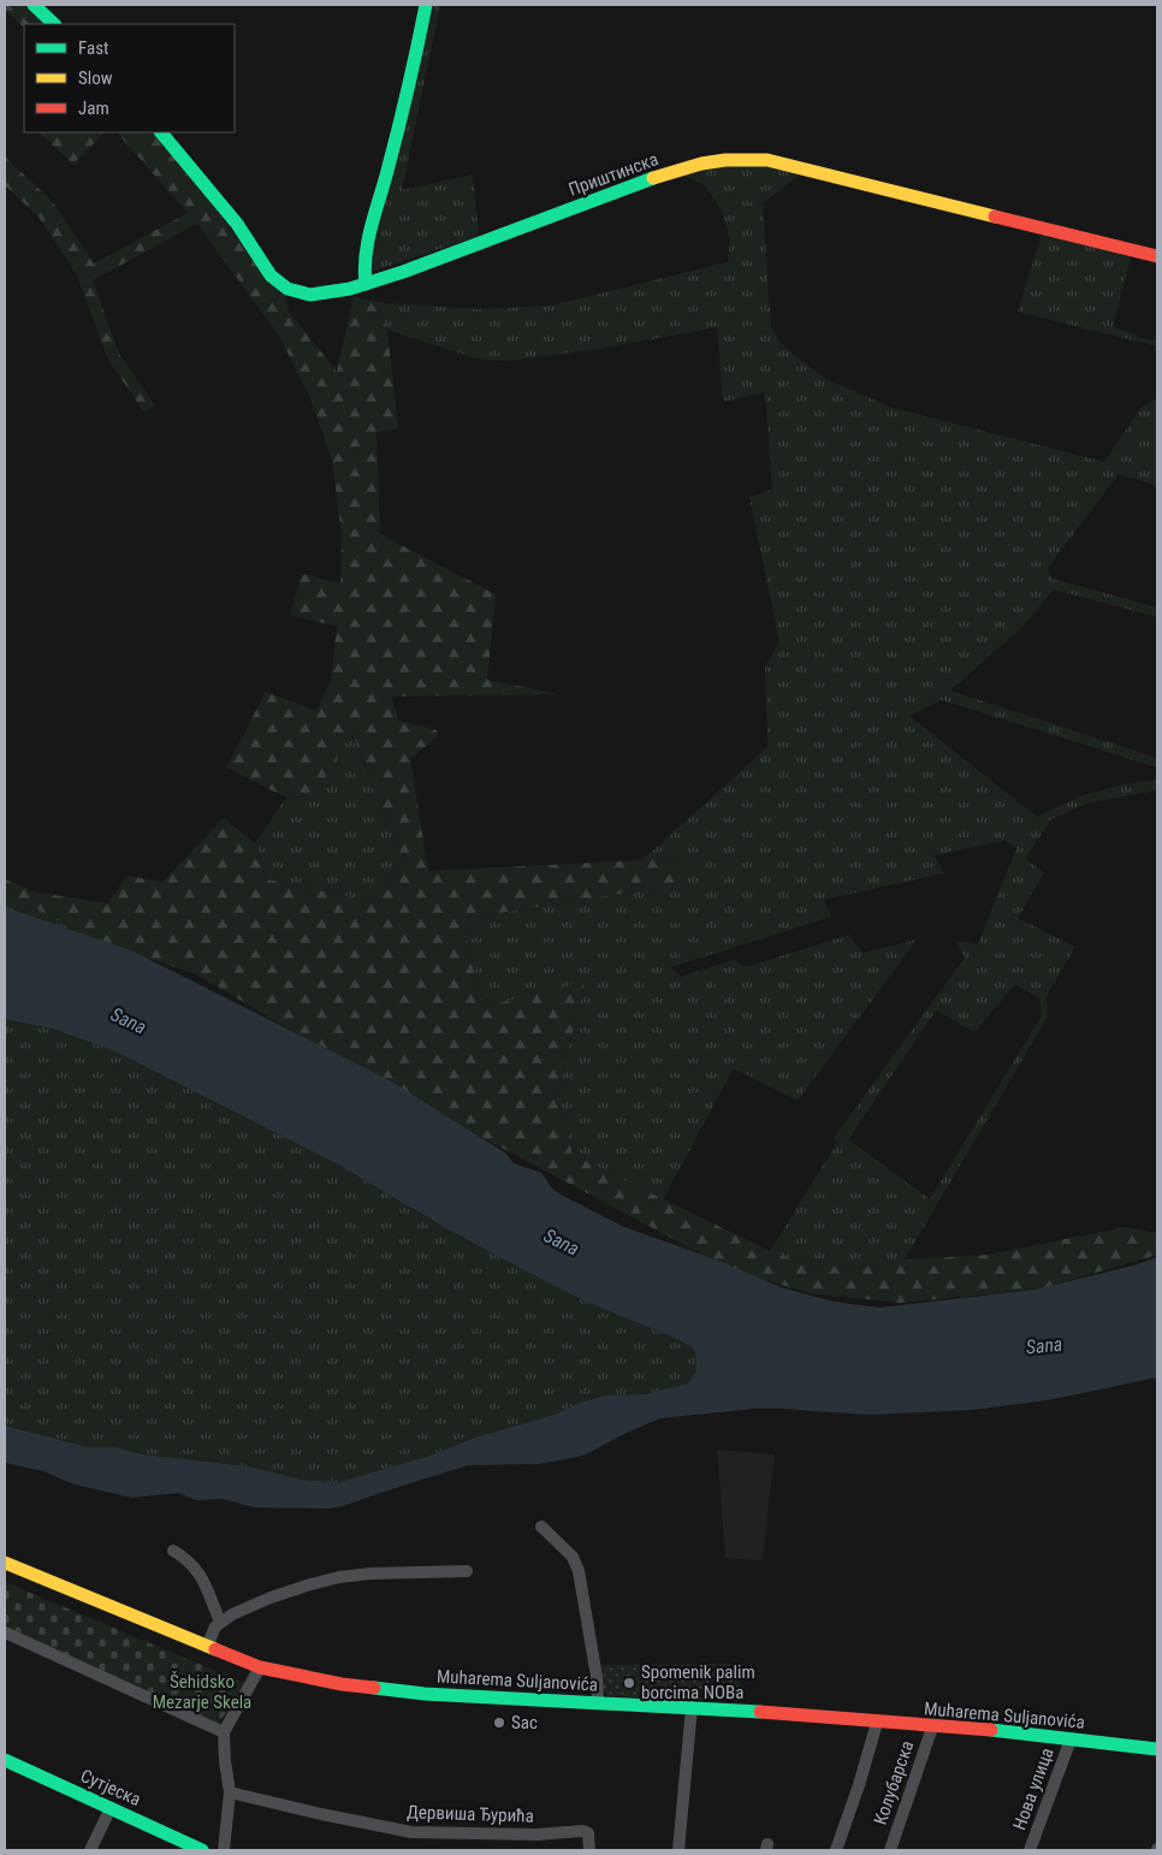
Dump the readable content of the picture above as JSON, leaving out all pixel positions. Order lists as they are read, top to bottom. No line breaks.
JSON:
{"streets":{"street":["Приштинска","Muharema Suljanovića","Колубарска","Сутјеска","Нова улица","Дервиша Ђурића"]},"crossings":[["Muharema Suljanovića","Колубарска"],["Muharema Suljanovića","Нова улица"]],"water":["Sana"],"parks":["Šehidsko Mezarje Skela"],"places":["Spomenik palim borcima NOBa","Sac"],"legend":["Fast","Slow","Jam"]}
